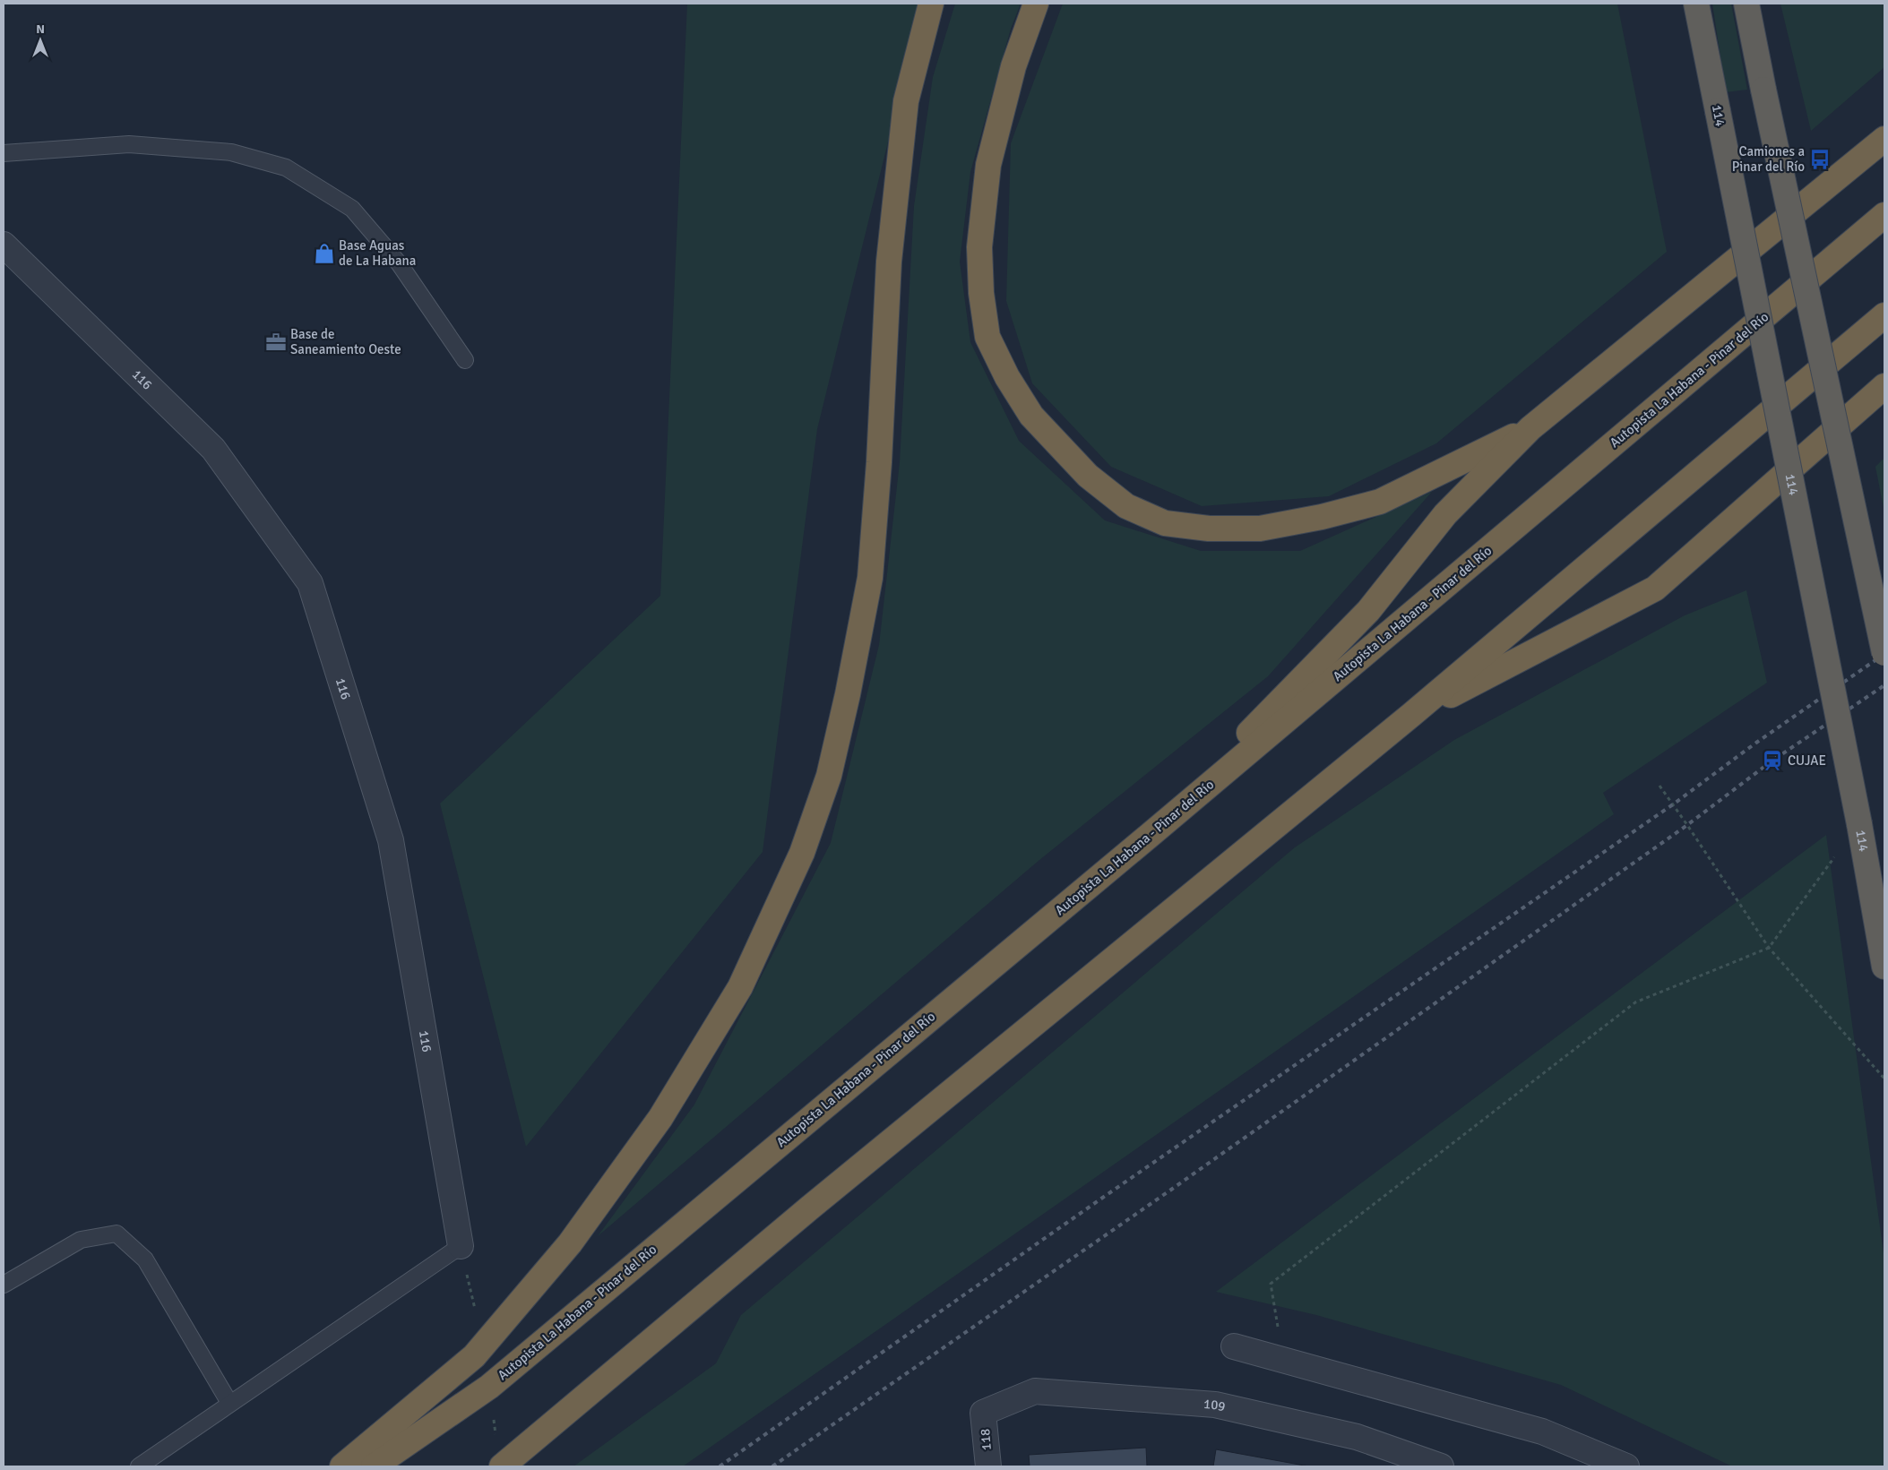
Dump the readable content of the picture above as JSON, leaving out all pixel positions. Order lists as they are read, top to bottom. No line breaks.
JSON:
{"streets":{"highway":["114","Autopista La Habana - Pinar del Río"],"street":["116","109","118"]},"crossings":[["109","118"]],"places":{"bus stop":["Camiones a Pinar del Río"],"shop":["Base Aguas de La Habana"],"office":["Base de Saneamiento Oeste"],"station":["CUJAE"]},"north":"top"}
